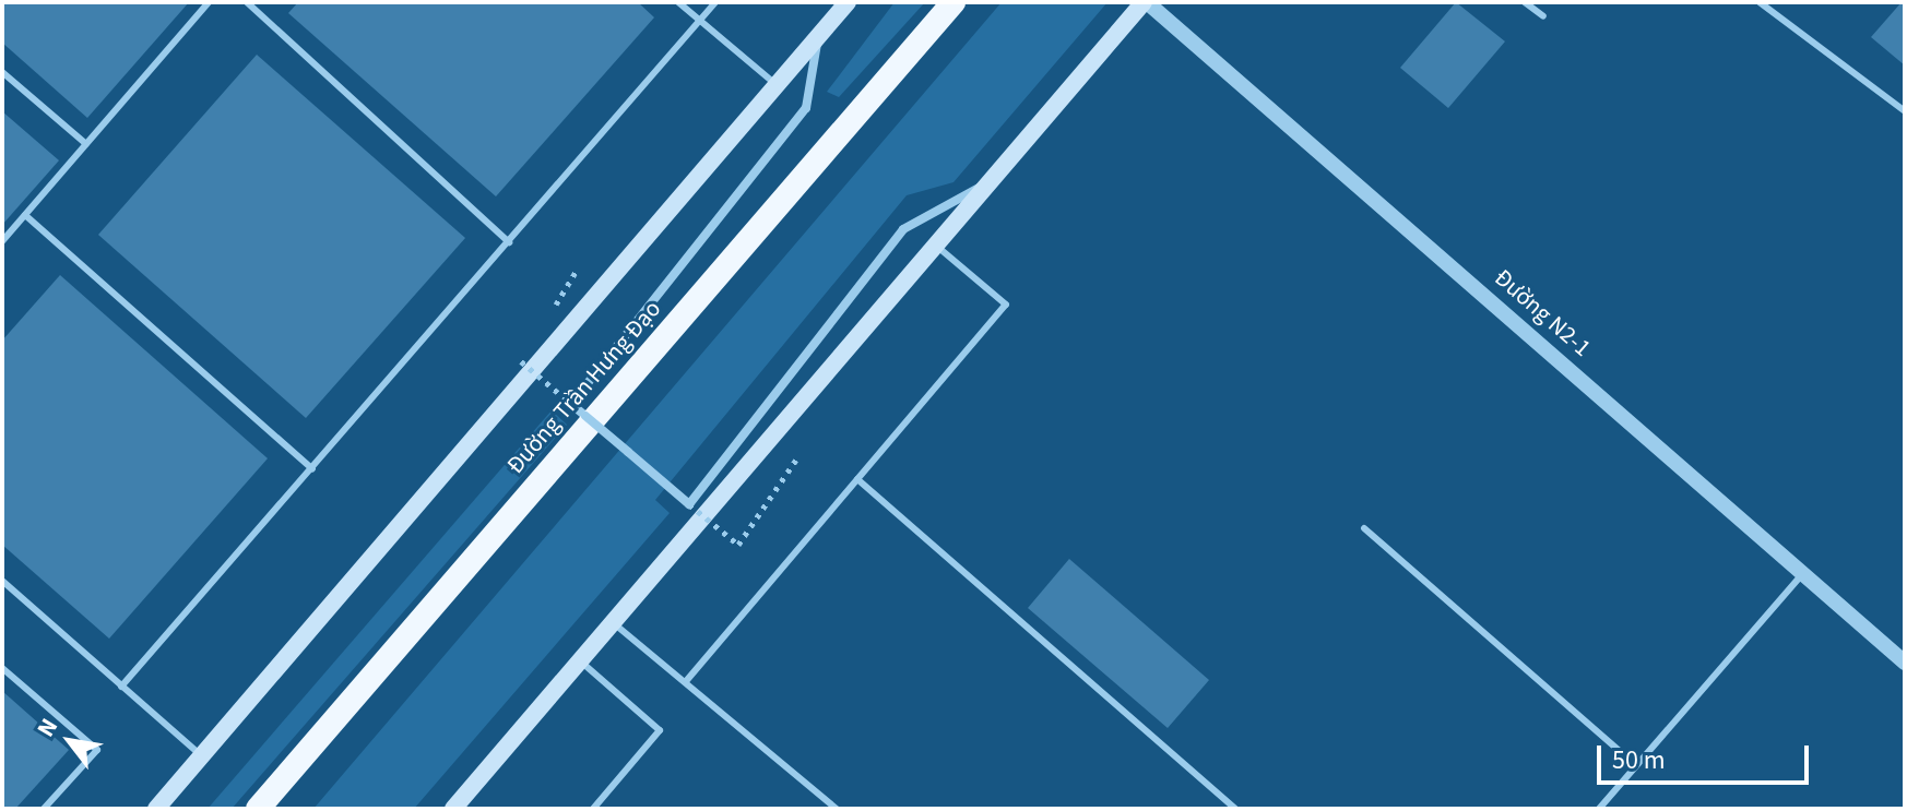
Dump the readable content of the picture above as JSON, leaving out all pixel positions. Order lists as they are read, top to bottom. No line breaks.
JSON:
{"streets":{"highway":["Đường Trần Hưng Đạo"],"street":["Đường N2-1"]},"scale_bar":"50 m","north":"top left"}
